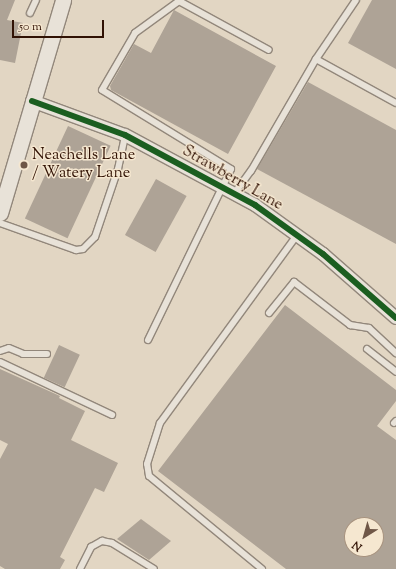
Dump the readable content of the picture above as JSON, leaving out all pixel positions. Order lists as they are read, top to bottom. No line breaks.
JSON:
{"streets":{"street":["Strawberry Lane"]},"places":["Neachells Lane / Watery Lane"],"scale_bar":"50 m","north":"bottom left"}
